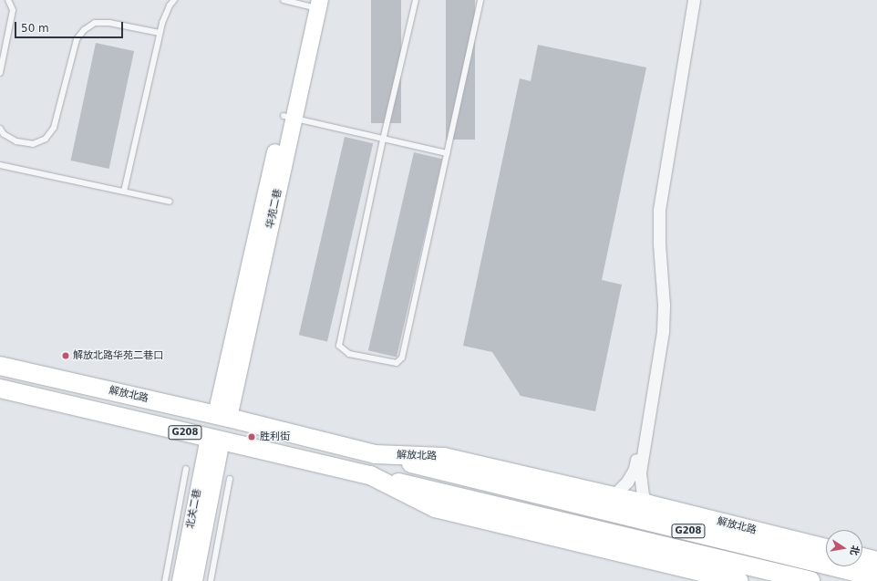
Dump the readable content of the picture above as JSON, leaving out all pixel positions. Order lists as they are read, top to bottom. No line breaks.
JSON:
{"streets":{"main road":["解放北路","G208"],"street":["华苑二巷","北关二巷"]},"crossings":[["华苑二巷","解放北路"],["G208","北关二巷"]],"places":["解放北路华苑二巷口","胜利街"],"scale_bar":"50 m","north":"right"}
